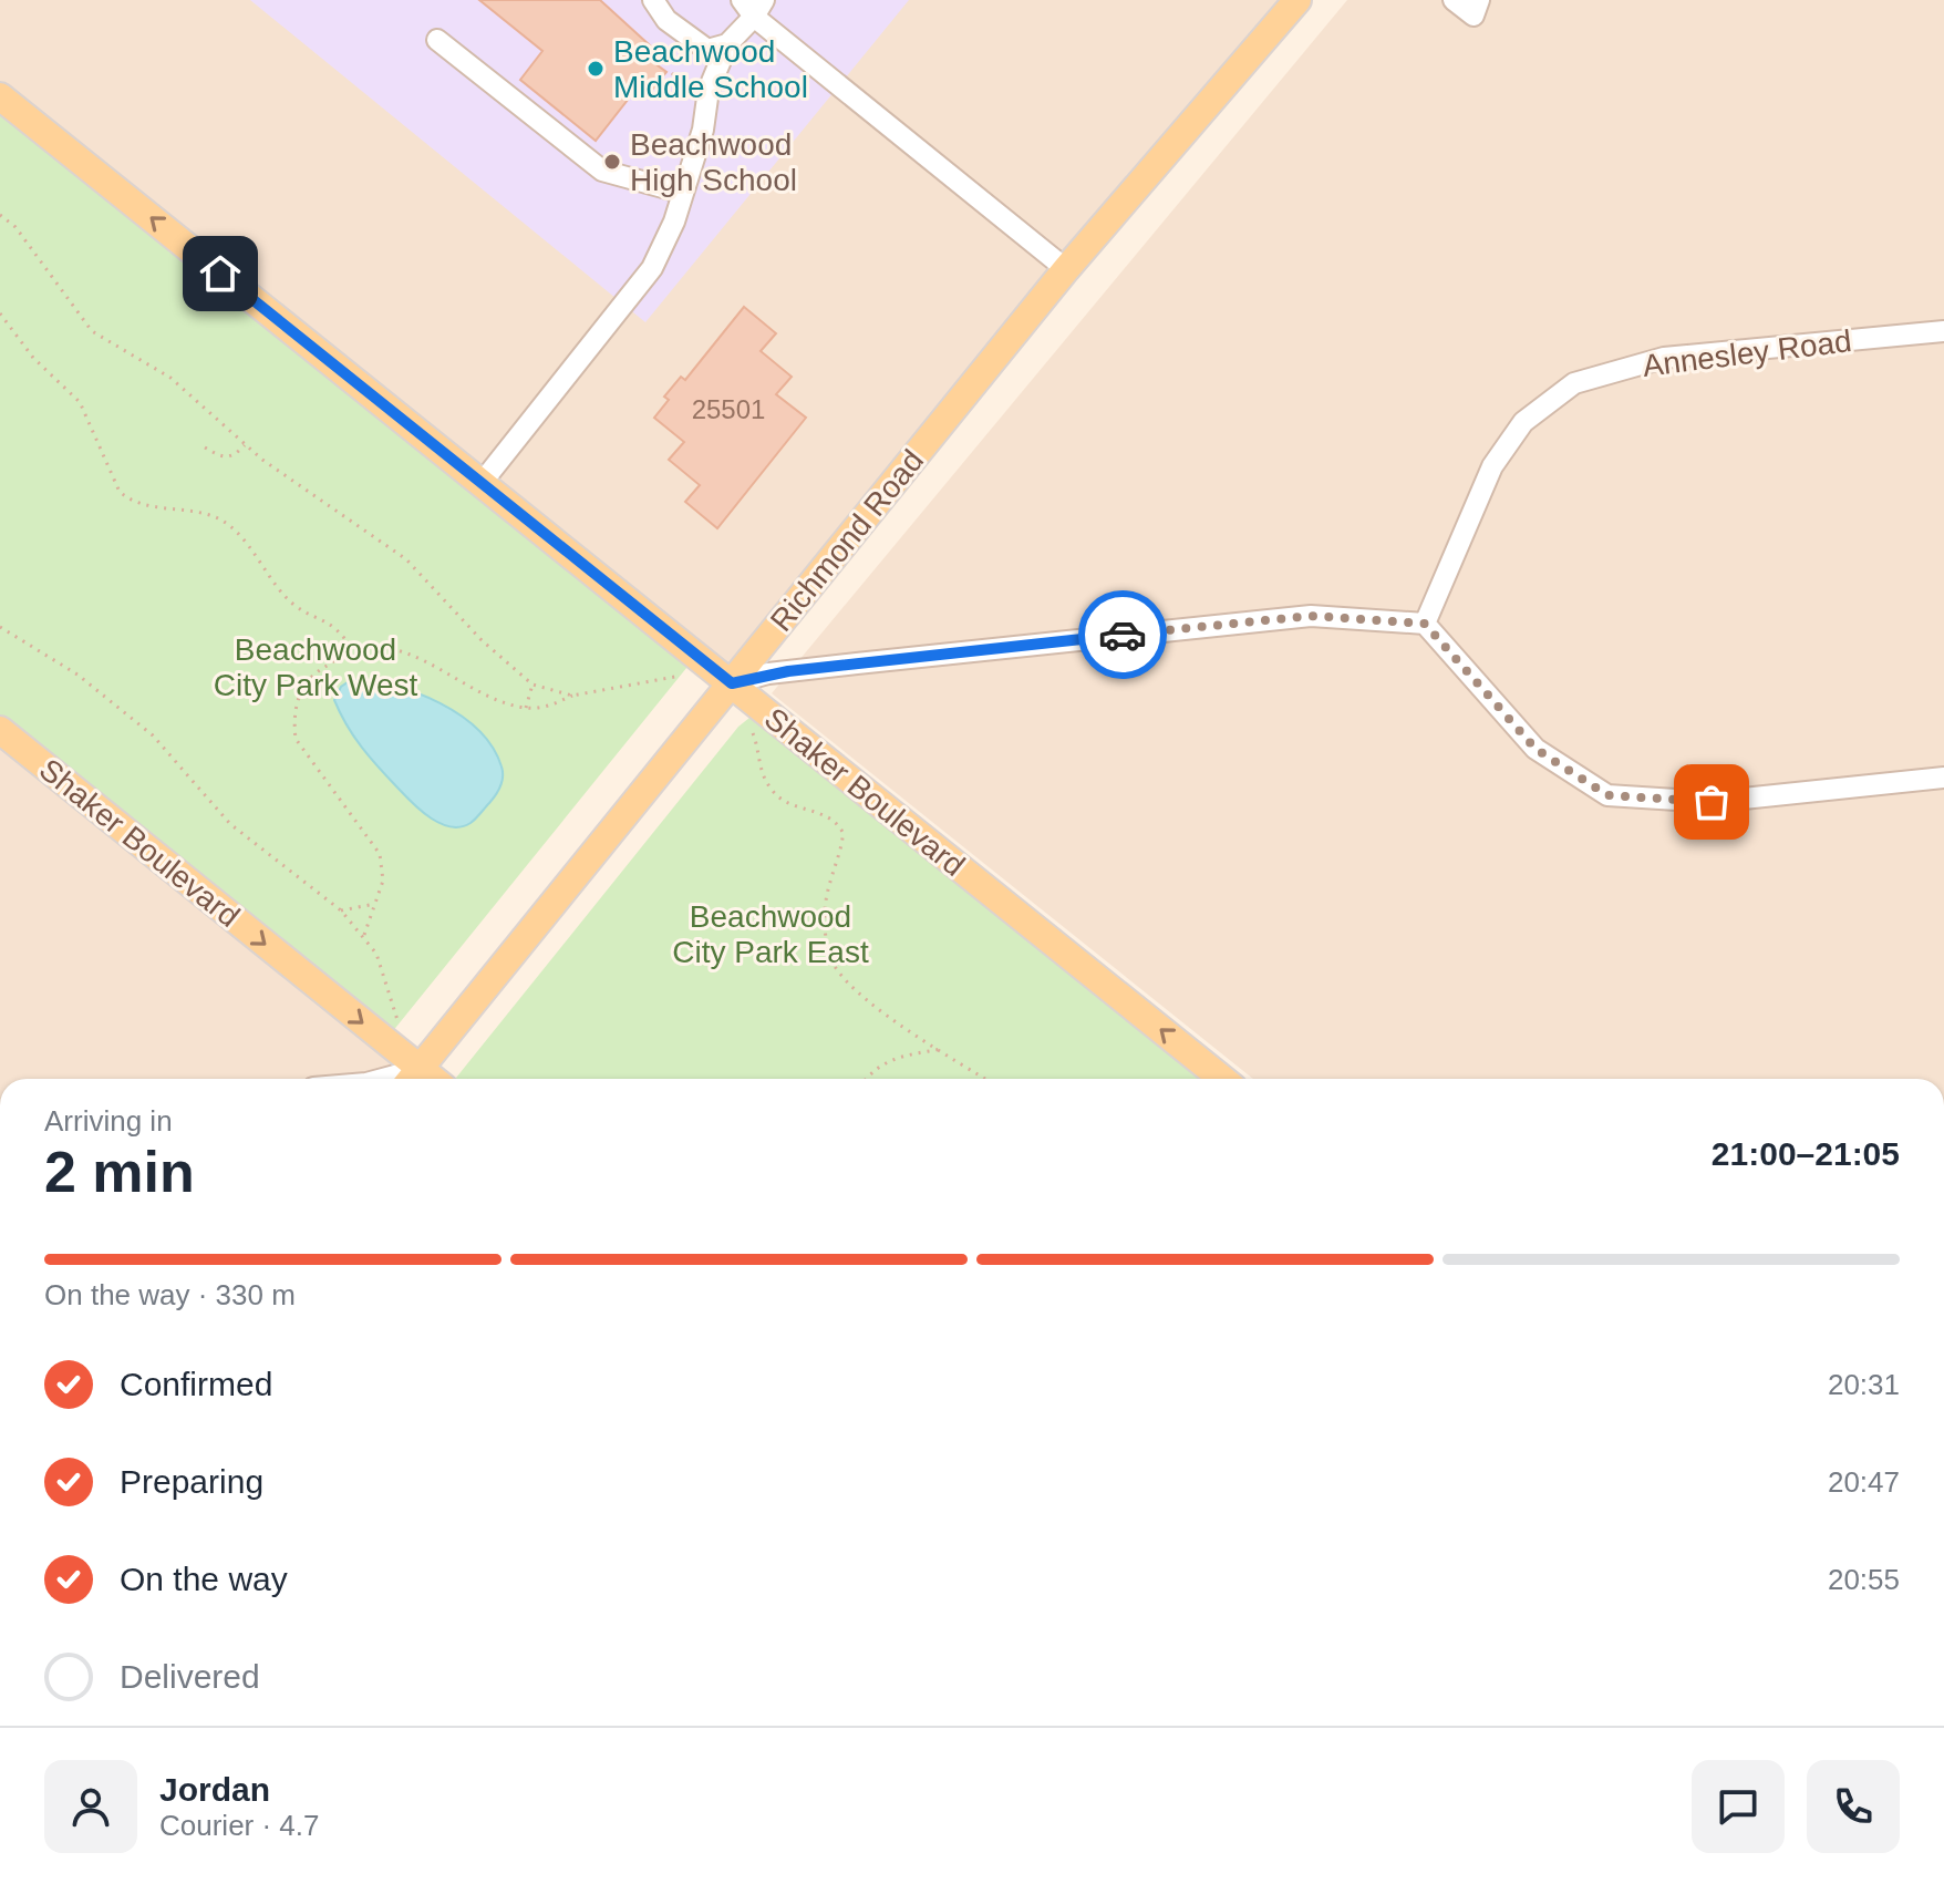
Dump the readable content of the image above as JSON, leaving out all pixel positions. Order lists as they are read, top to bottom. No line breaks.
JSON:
{"streets":{"main road":["Richmond Road","Shaker Boulevard"],"street":["Annesley Road"]},"crossings":[["Richmond Road","Shaker Boulevard"]],"parks":["Beachwood City Park West","Beachwood City Park East"],"places":["Beachwood Middle School","Beachwood High School"],"house_numbers":["25501"],"page":{"heading":["2 min","Arriving in","21:00–21:05"],"panel":["Jordan","Courier · 4.7"],"bar":"On the way · 330 m","list":[["Confirmed","20:31"],["Preparing","20:47"],["On the way","20:55"],"Delivered"]}}
